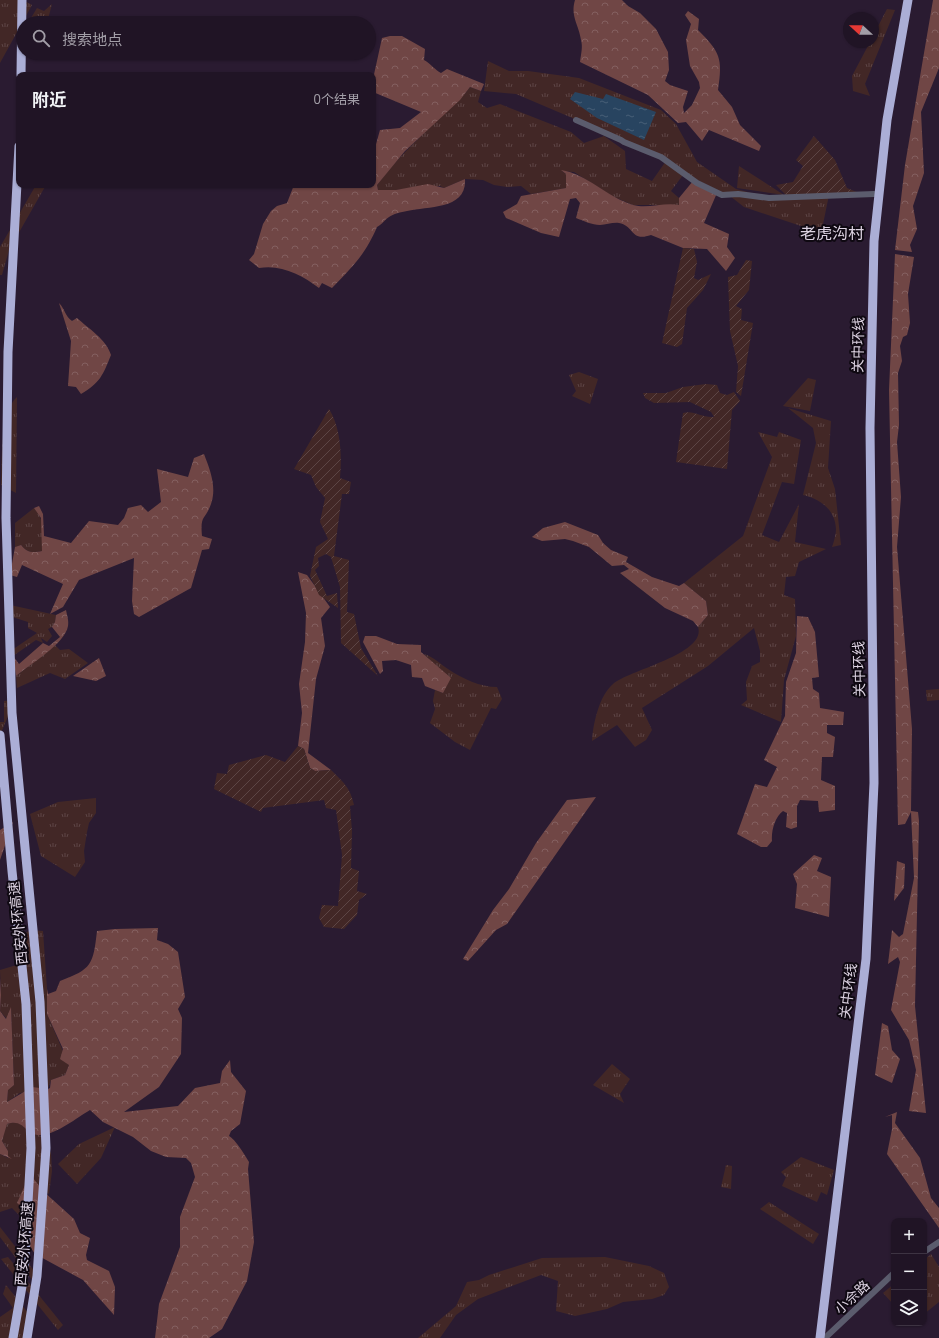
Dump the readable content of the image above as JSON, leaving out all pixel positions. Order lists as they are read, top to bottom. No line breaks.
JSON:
{"streets":{"highway":["关中环线","西安外环高速"],"street":["小佘路"]},"districts":["老虎沟村"],"north":"left","page":{"search":"搜索地点","heading":["附近","0个结果"],"map_buttons":["+","−"]}}
